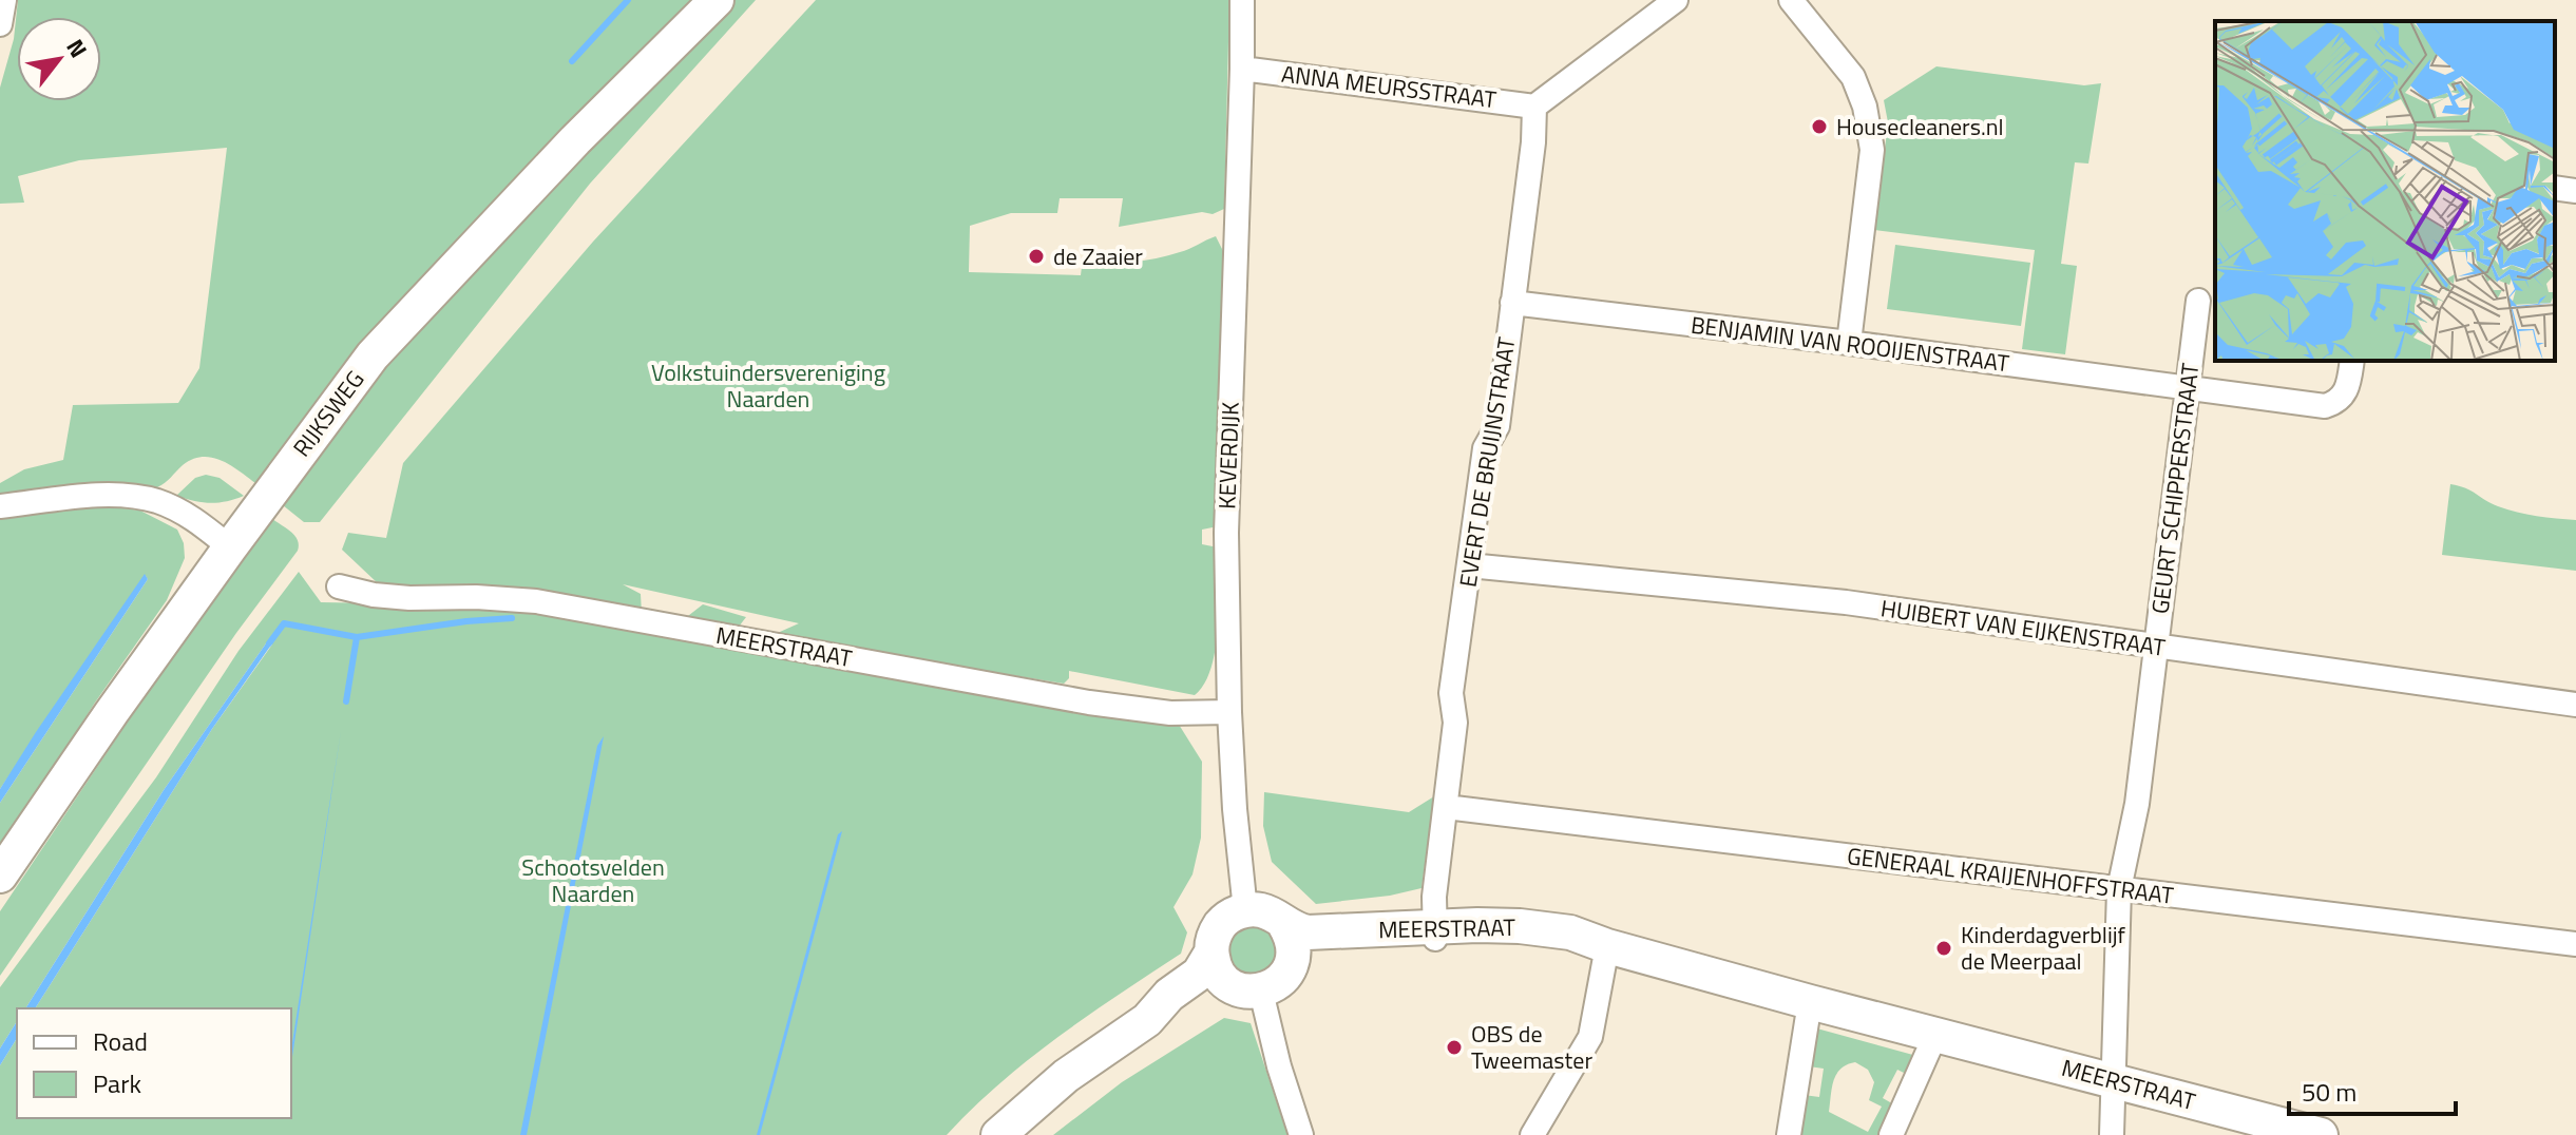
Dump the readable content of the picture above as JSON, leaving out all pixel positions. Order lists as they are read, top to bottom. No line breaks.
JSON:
{"streets":{"street":["ANNA MEURSSTRAAT","BENJAMIN VAN ROOIJENSTRAAT","RIJKSWEG","KEVERDIJK","EVERT DE BRUIJNSTRAAT","GEURT SCHIPPERSTRAAT","HUIBERT VAN EIJKENSTRAAT","MEERSTRAAT","GENERAAL KRAIJENHOFFSTRAAT"]},"crossings":[["ANNA MEURSSTRAAT","KEVERDIJK"],["ANNA MEURSSTRAAT","EVERT DE BRUIJNSTRAAT"],["BENJAMIN VAN ROOIJENSTRAAT","EVERT DE BRUIJNSTRAAT"],["BENJAMIN VAN ROOIJENSTRAAT","GEURT SCHIPPERSTRAAT"],["KEVERDIJK","MEERSTRAAT"],["EVERT DE BRUIJNSTRAAT","HUIBERT VAN EIJKENSTRAAT"],["EVERT DE BRUIJNSTRAAT","MEERSTRAAT"],["EVERT DE BRUIJNSTRAAT","GENERAAL KRAIJENHOFFSTRAAT"],["GEURT SCHIPPERSTRAAT","HUIBERT VAN EIJKENSTRAAT"],["GEURT SCHIPPERSTRAAT","MEERSTRAAT"],["GEURT SCHIPPERSTRAAT","GENERAAL KRAIJENHOFFSTRAAT"]],"parks":["Volkstuindersvereniging Naarden","Schootsvelden Naarden"],"places":["Housecleaners.nl","de Zaaier","Kinderdagverblijf de Meerpaal","OBS de Tweemaster"],"legend":["Road","Park"],"scale_bar":"50 m","north":"top right"}
